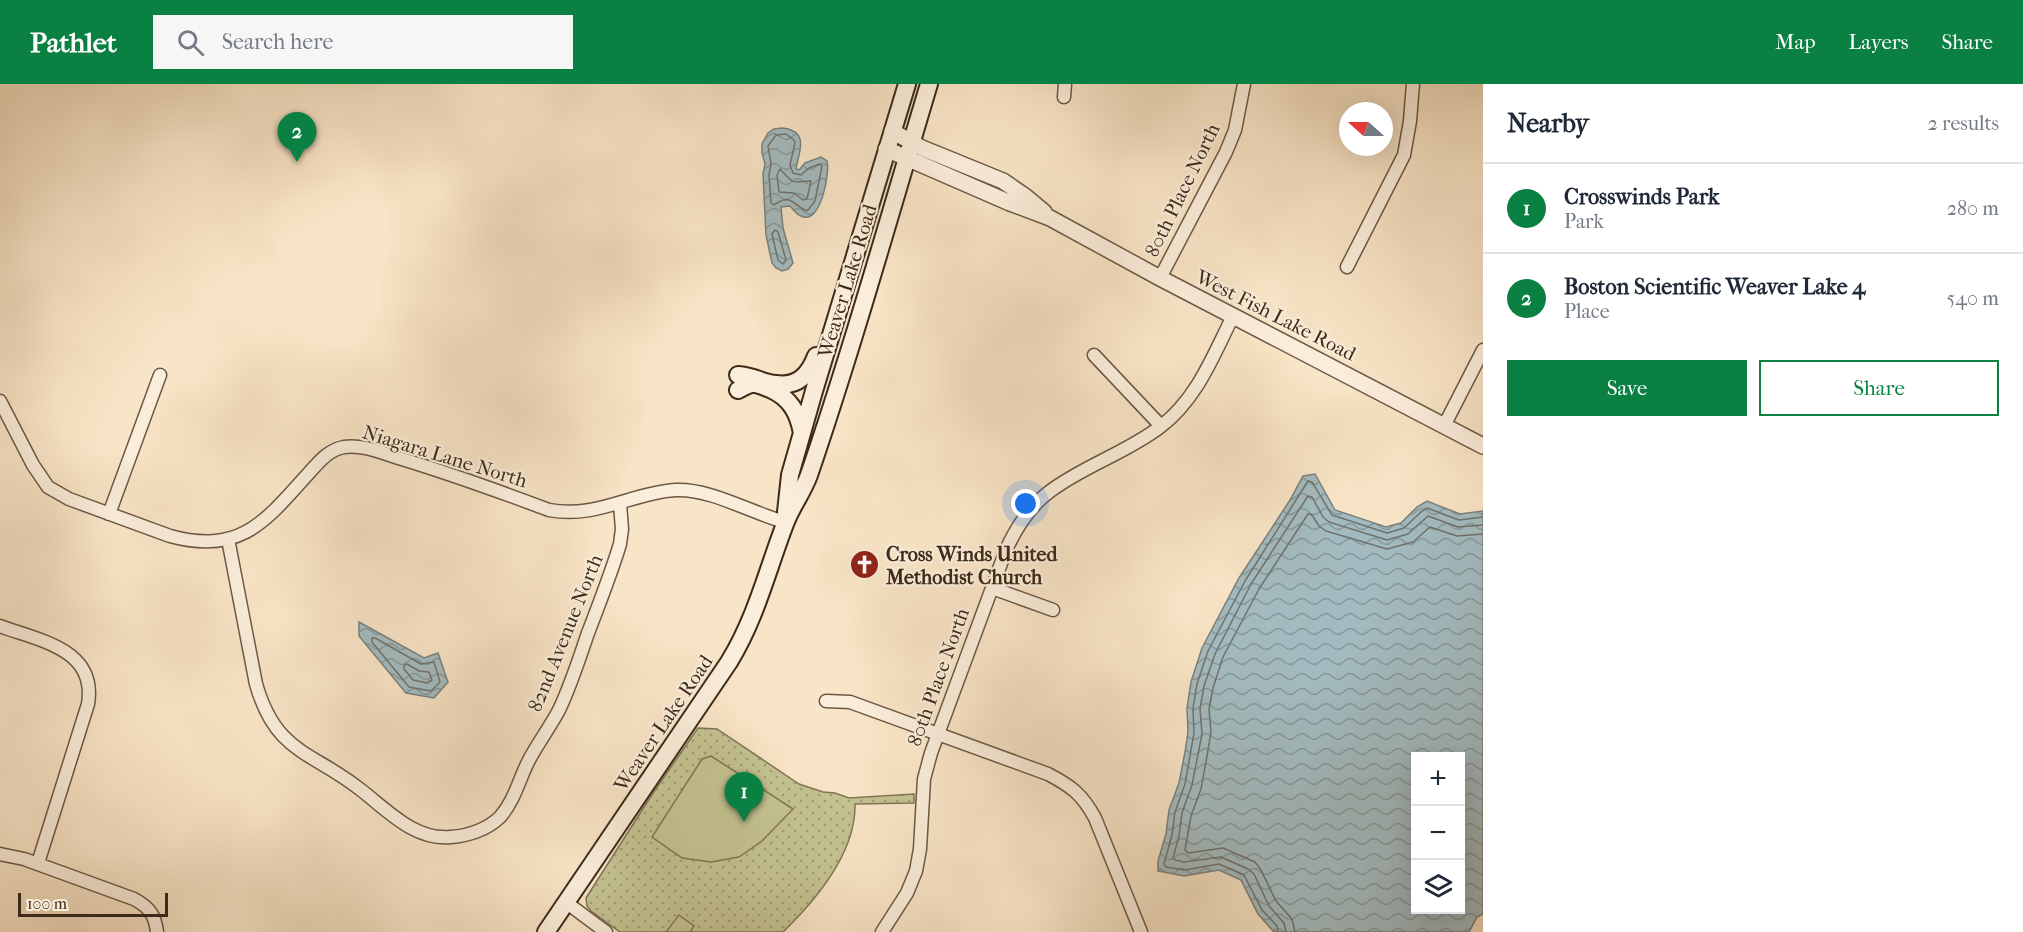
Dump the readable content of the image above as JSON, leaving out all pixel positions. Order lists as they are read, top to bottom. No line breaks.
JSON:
{"streets":{"main road":["Weaver Lake Road"],"street":["80th Place North","West Fish Lake Road","Niagara Lane North","82nd Avenue North"]},"crossings":[["80th Place North","West Fish Lake Road"],["Weaver Lake Road","West Fish Lake Road"],["Weaver Lake Road","Niagara Lane North"],["Niagara Lane North","82nd Avenue North"]],"places":{"church":["Cross Winds United Methodist Church"]},"scale_bar":"100 m","north":"left","page":{"header":"Pathlet","search":"Search here","nav":["Map","Layers","Share"],"heading":["Nearby","2 results"],"pins":["2","1"],"list":[{"mark":"1","name":"Crosswinds Park","note":"Park","value":"280 m"},{"mark":"2","name":"Boston Scientific Weaver Lake 4","note":"Place","value":"540 m"}],"buttons":["Save","Share"],"map_buttons":["+","−"],"scale":"100 m"}}
